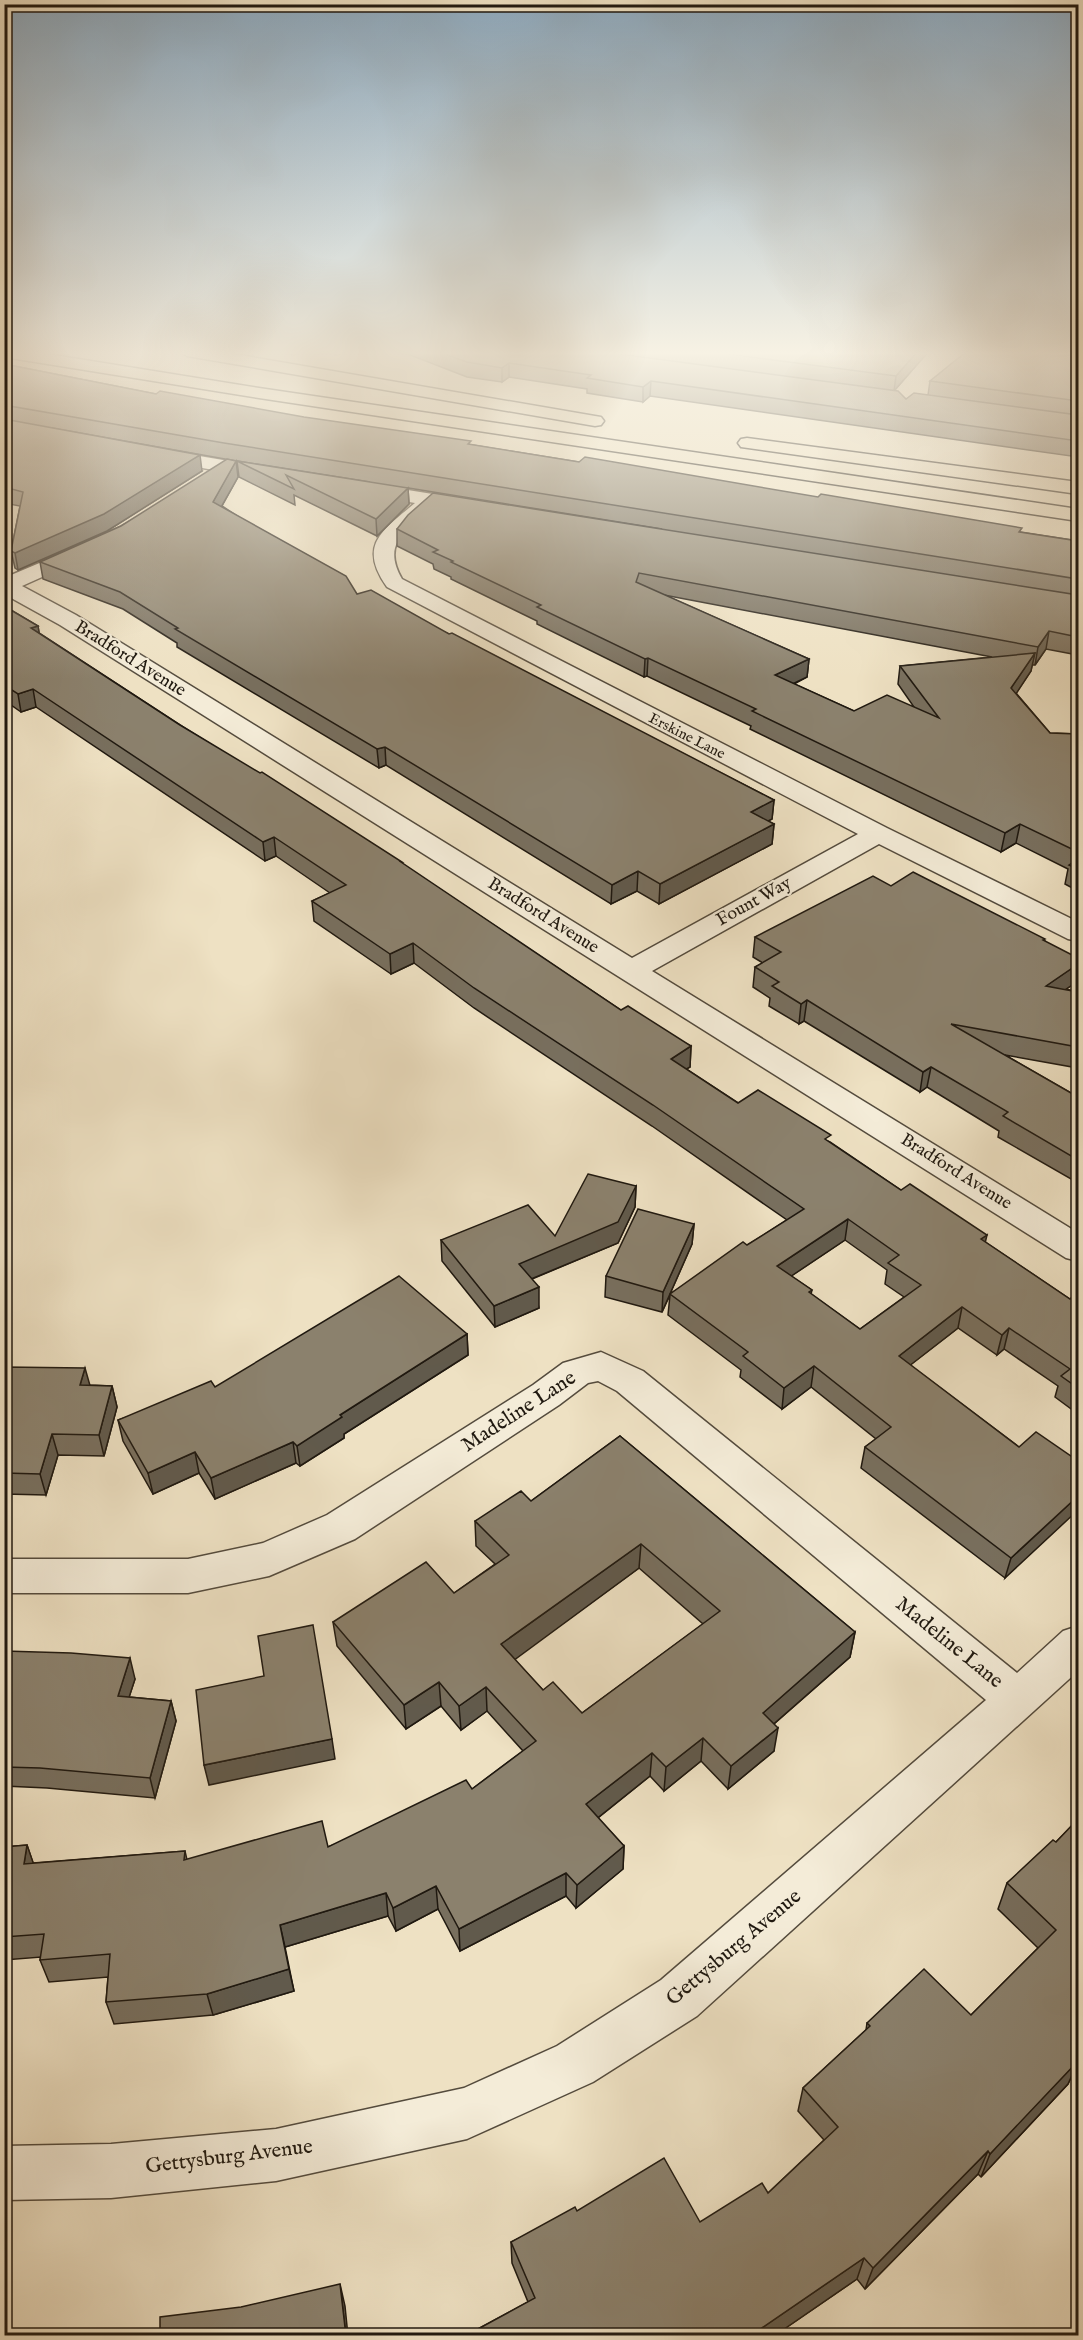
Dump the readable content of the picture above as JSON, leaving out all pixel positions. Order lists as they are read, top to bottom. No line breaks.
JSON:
{"streets":{"street":["Bradford Avenue","Erskine Lane","Fount Way","Madeline Lane","Gettysburg Avenue"]},"crossings":[["Bradford Avenue","Fount Way"],["Erskine Lane","Fount Way"],["Madeline Lane","Gettysburg Avenue"]]}
